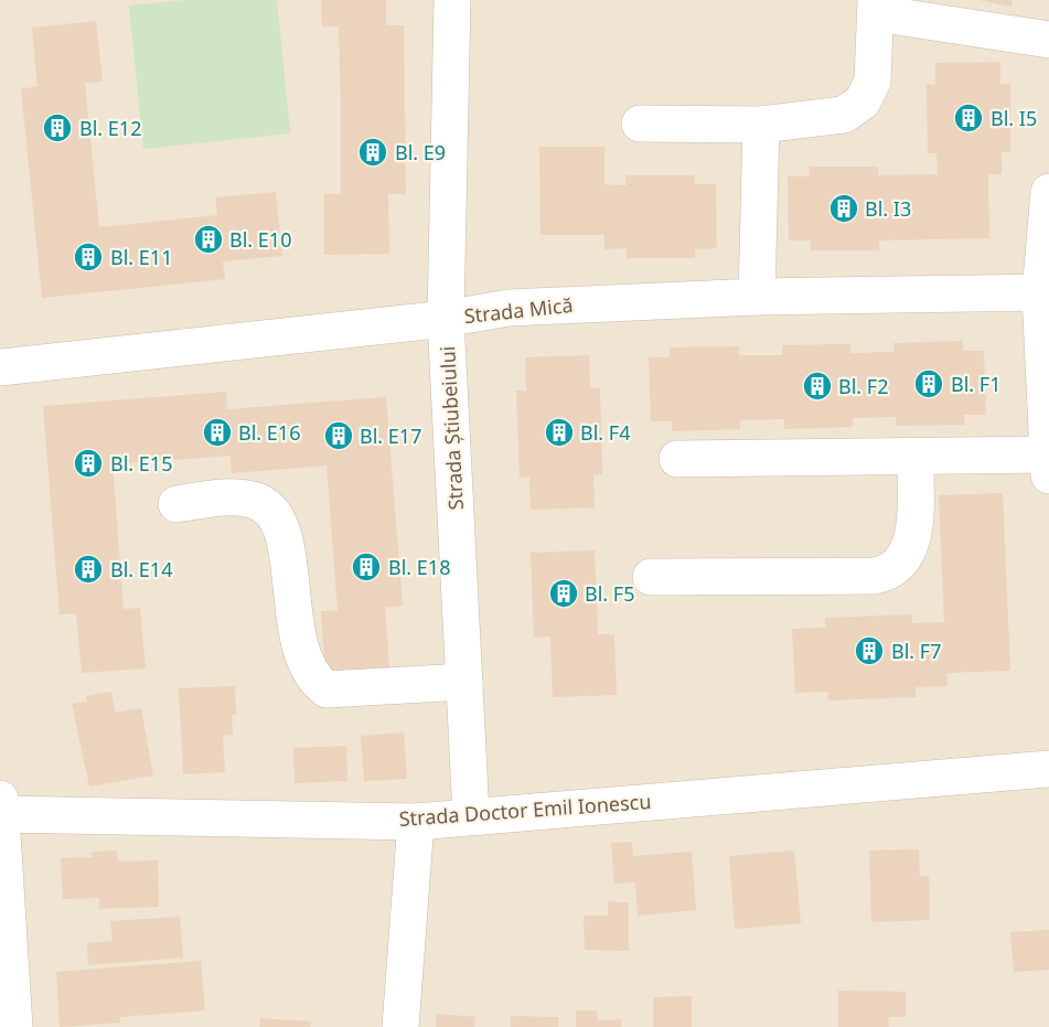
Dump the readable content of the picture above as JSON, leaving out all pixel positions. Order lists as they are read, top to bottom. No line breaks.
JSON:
{"streets":{"street":["Strada Mică","Strada Știubeiului","Strada Doctor Emil Ionescu"]},"crossings":[["Strada Mică","Strada Știubeiului"],["Strada Știubeiului","Strada Doctor Emil Ionescu"]],"places":{"building":["Bl. I5","Bl. E12","Bl. E9","Bl. I3","Bl. E10","Bl. E11","Bl. F1","Bl. F2","Bl. E16","Bl. F4","Bl. E17","Bl. E15","Bl. E18","Bl. E14","Bl. F5","Bl. F7"]}}
